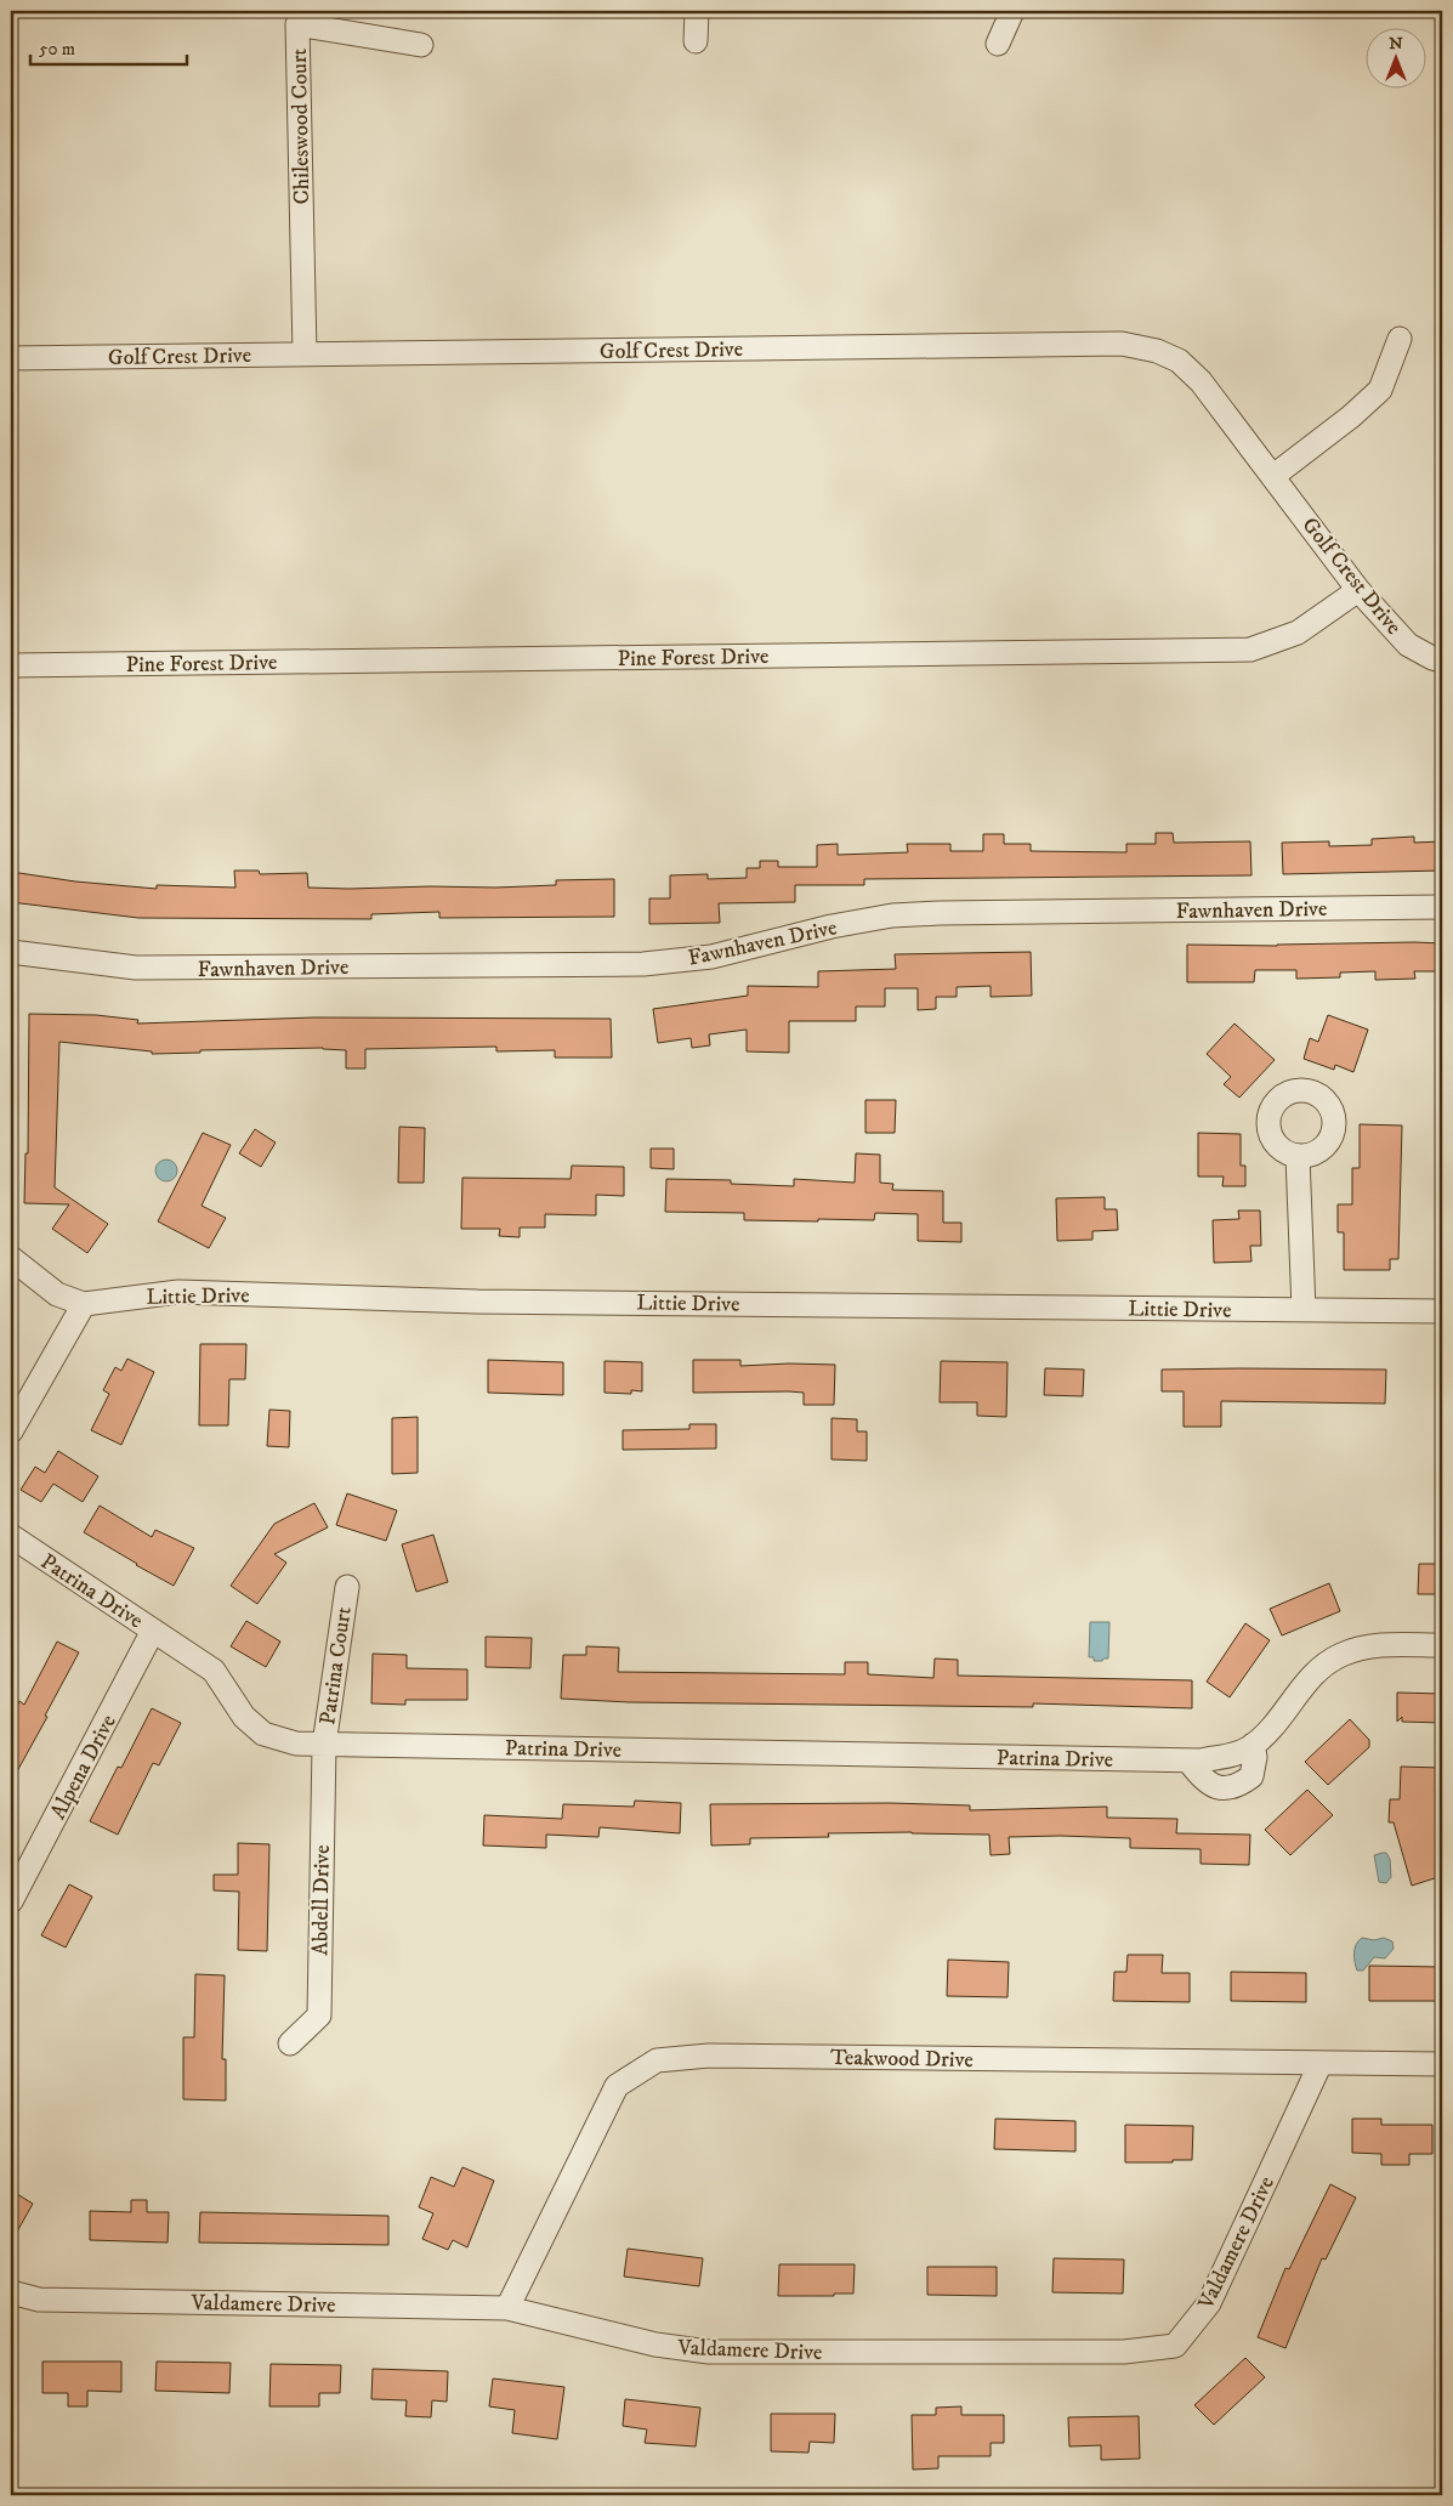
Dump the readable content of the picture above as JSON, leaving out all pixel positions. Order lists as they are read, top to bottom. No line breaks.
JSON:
{"streets":{"street":["Chileswood Court","Golf Crest Drive","Pine Forest Drive","Fawnhaven Drive","Littie Drive","Patrina Drive","Patrina Court","Alpena Drive","Abdell Drive","Teakwood Drive","Valdamere Drive"]},"crossings":[["Chileswood Court","Golf Crest Drive"],["Golf Crest Drive","Pine Forest Drive"],["Patrina Drive","Patrina Court"],["Patrina Drive","Alpena Drive"],["Patrina Drive","Abdell Drive"],["Patrina Court","Abdell Drive"],["Teakwood Drive","Valdamere Drive"]],"scale_bar":"50 m","north":"top"}
